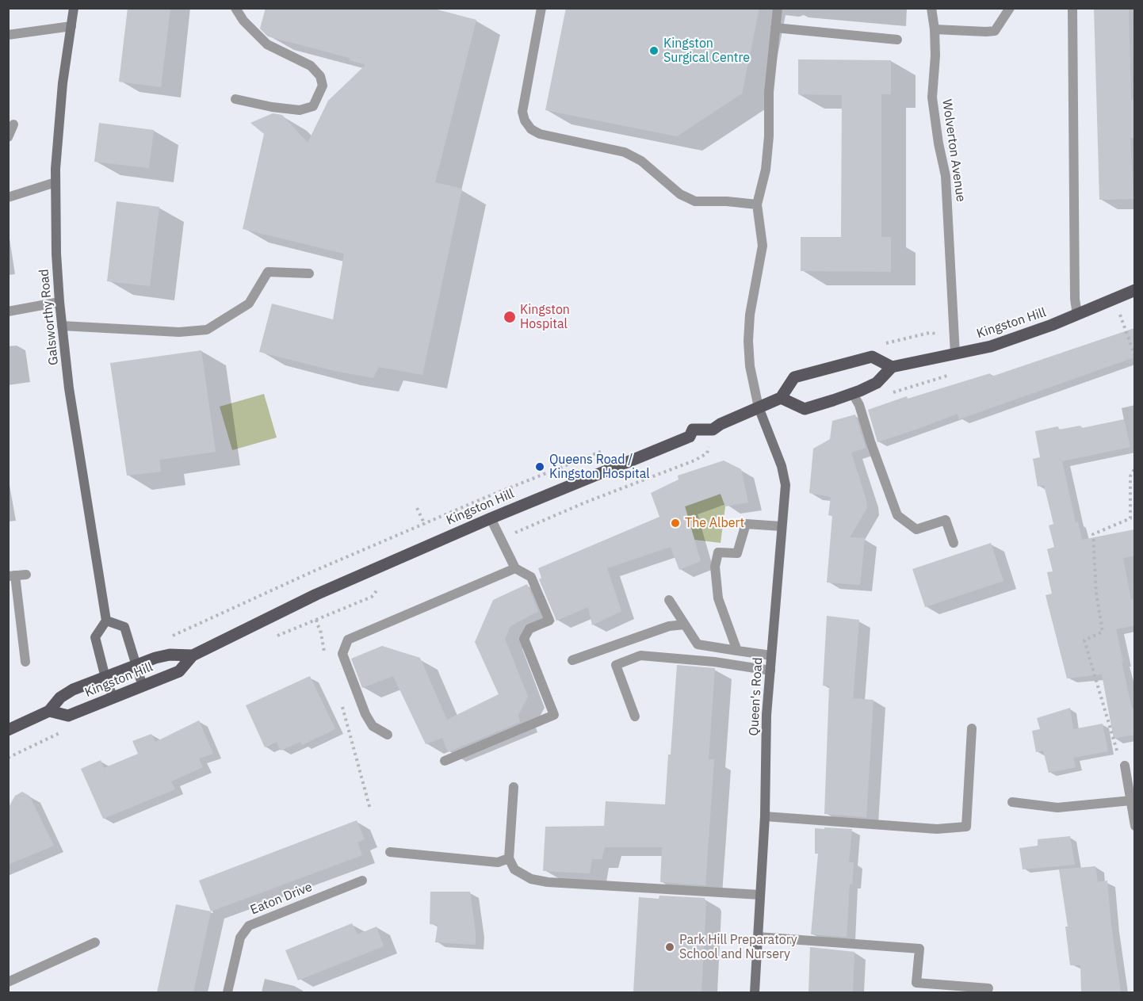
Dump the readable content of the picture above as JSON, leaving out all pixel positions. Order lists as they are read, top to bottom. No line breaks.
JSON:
{"streets":{"main road":["Kingston Hill"],"street":["Wolverton Avenue","Galsworthy Road","Queen's Road","Eaton Drive"]},"crossings":[["Wolverton Avenue","Kingston Hill"],["Kingston Hill","Queen's Road"]],"places":["Kingston Surgical Centre","Kingston Hospital","Queens Road / Kingston Hospital","The Albert","Park Hill Preparatory School and Nursery"]}
